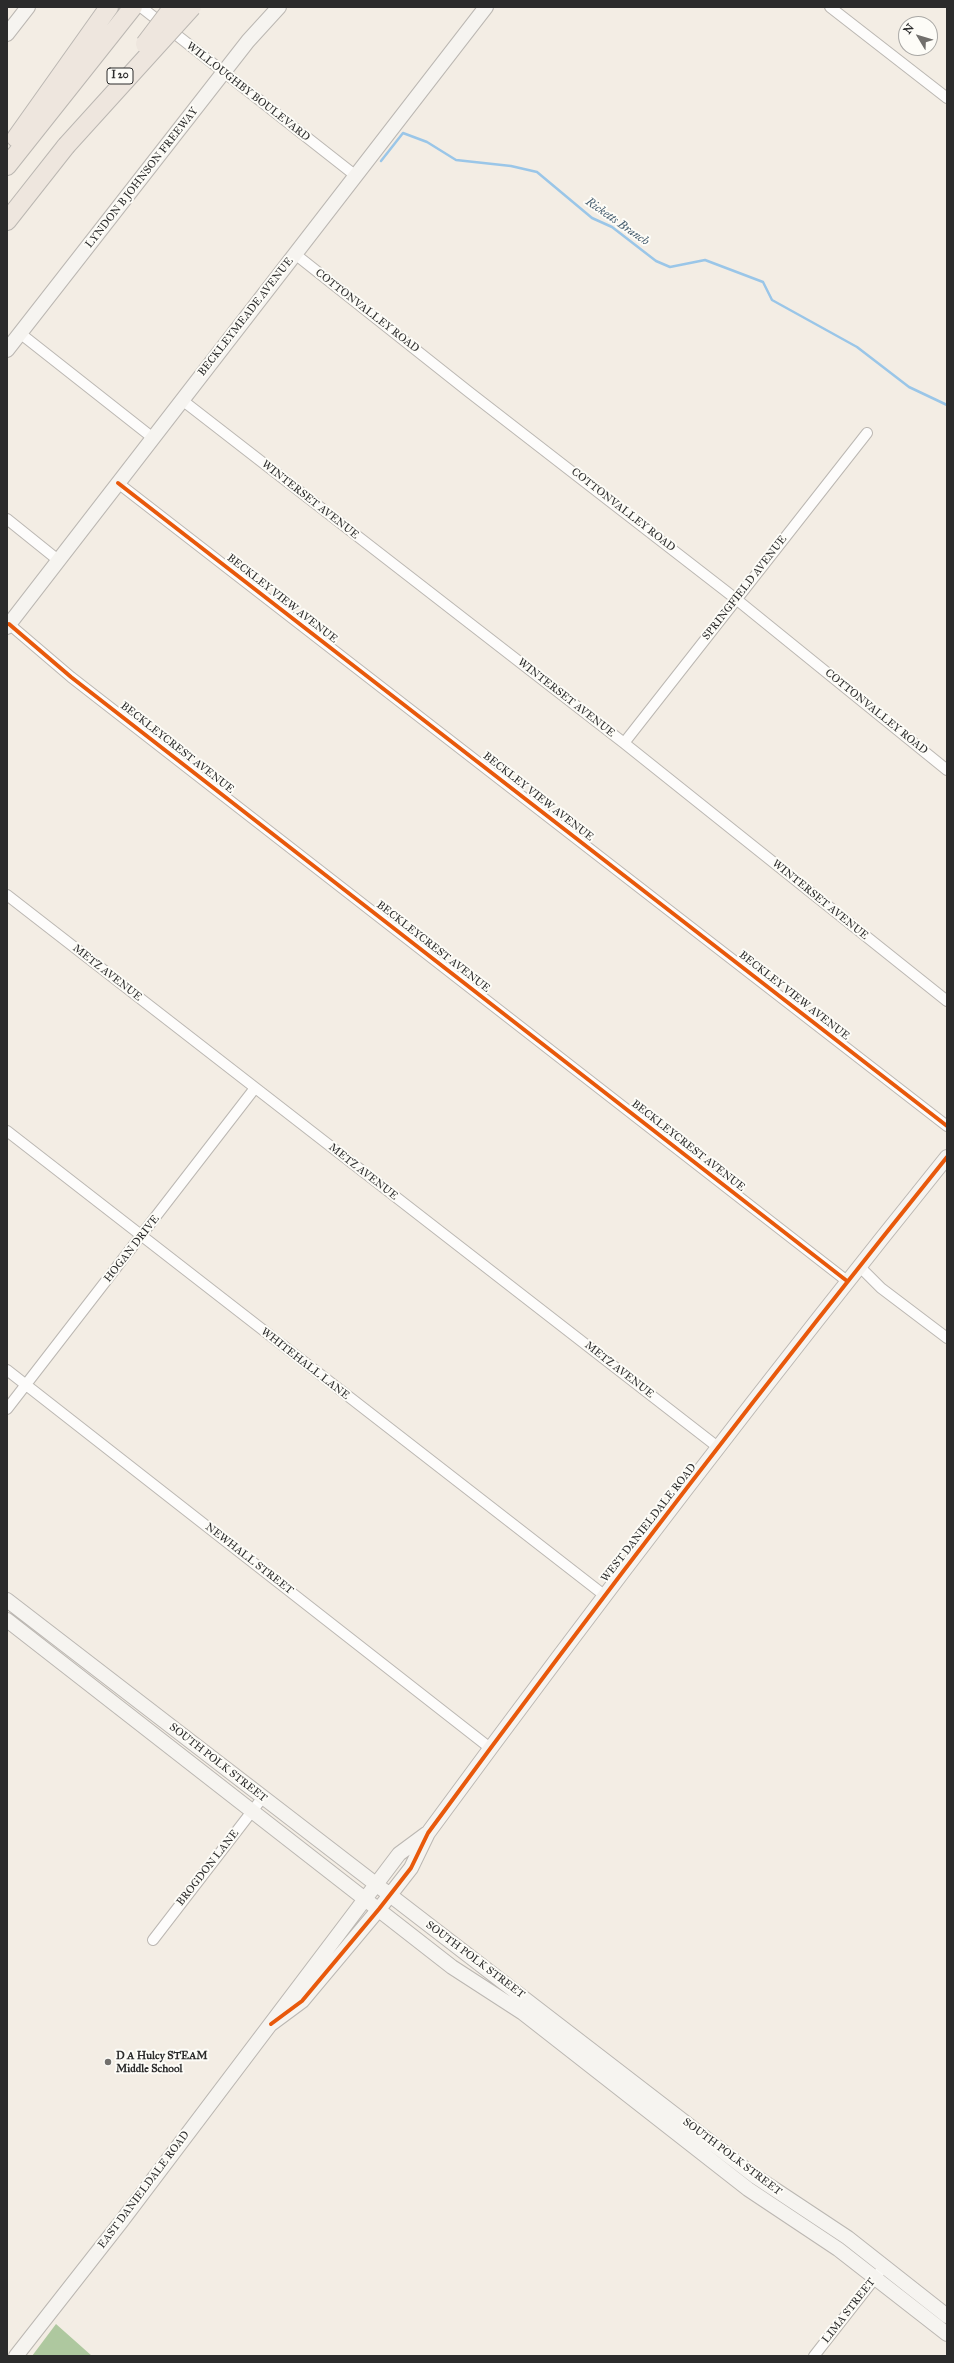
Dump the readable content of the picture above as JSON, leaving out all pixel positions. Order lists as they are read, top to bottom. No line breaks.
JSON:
{"streets":{"highway":["I 20"],"main road":["LYNDON B JOHNSON FREEWAY","BECKLEYMEADE AVENUE","WEST DANIELDALE ROAD","SOUTH POLK STREET","EAST DANIELDALE ROAD"],"street":["WILLOUGHBY BOULEVARD","COTTONVALLEY ROAD","WINTERSET AVENUE","SPRINGFIELD AVENUE","BECKLEY VIEW AVENUE","BECKLEYCREST AVENUE","METZ AVENUE","HOGAN DRIVE","WHITEHALL LANE","NEWHALL STREET","BROGDON LANE","LIMA STREET"]},"crossings":[["WILLOUGHBY BOULEVARD","LYNDON B JOHNSON FREEWAY"],["WILLOUGHBY BOULEVARD","BECKLEYMEADE AVENUE"],["COTTONVALLEY ROAD","BECKLEYMEADE AVENUE"],["COTTONVALLEY ROAD","SPRINGFIELD AVENUE"],["BECKLEYMEADE AVENUE","WINTERSET AVENUE"],["BECKLEYMEADE AVENUE","BECKLEY VIEW AVENUE"],["BECKLEYMEADE AVENUE","BECKLEYCREST AVENUE"],["WINTERSET AVENUE","SPRINGFIELD AVENUE"],["BECKLEYCREST AVENUE","WEST DANIELDALE ROAD"],["METZ AVENUE","HOGAN DRIVE"],["METZ AVENUE","WEST DANIELDALE ROAD"],["HOGAN DRIVE","WHITEHALL LANE"],["HOGAN DRIVE","NEWHALL STREET"],["WHITEHALL LANE","WEST DANIELDALE ROAD"],["WEST DANIELDALE ROAD","NEWHALL STREET"],["WEST DANIELDALE ROAD","SOUTH POLK STREET"],["WEST DANIELDALE ROAD","EAST DANIELDALE ROAD"],["SOUTH POLK STREET","BROGDON LANE"],["SOUTH POLK STREET","EAST DANIELDALE ROAD"],["SOUTH POLK STREET","LIMA STREET"]],"water":["Ricketts Branch"],"places":["D A Hulcy STEAM Middle School"],"north":"top left"}
